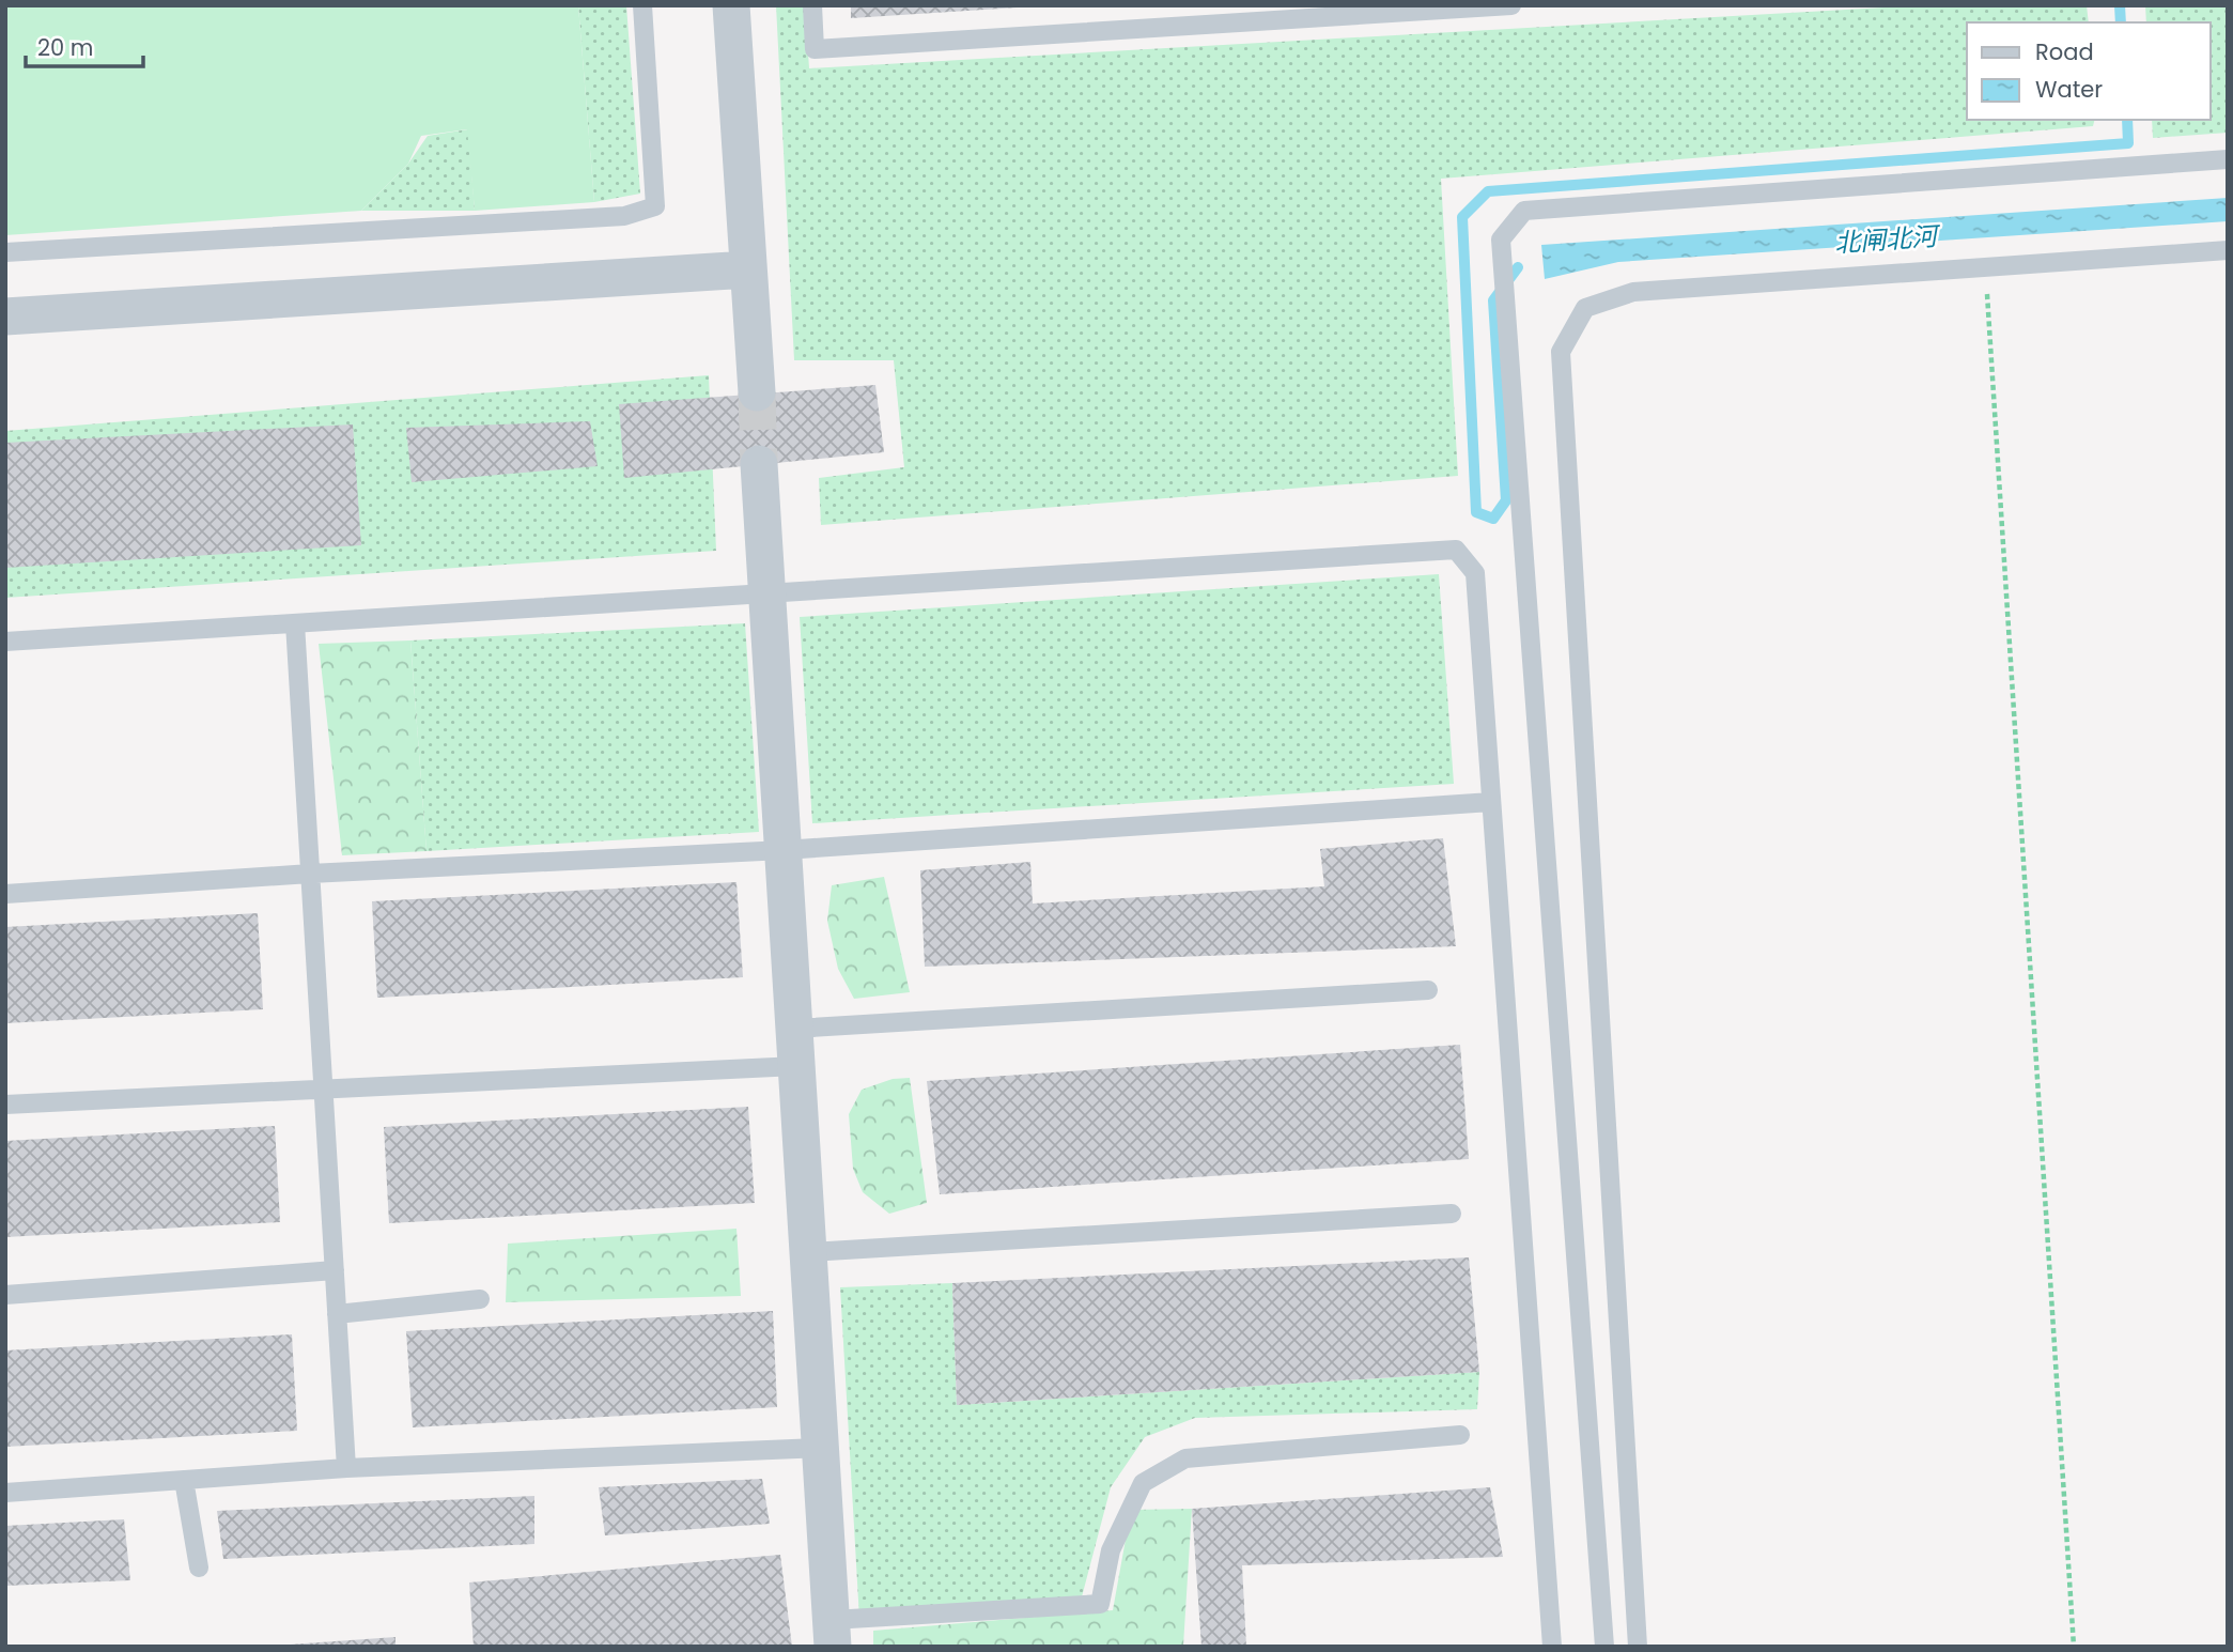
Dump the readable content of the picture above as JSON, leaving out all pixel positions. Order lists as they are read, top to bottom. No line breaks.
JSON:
{"water":["北闸北河"],"legend":["Road","Water"],"scale_bar":"20 m"}
